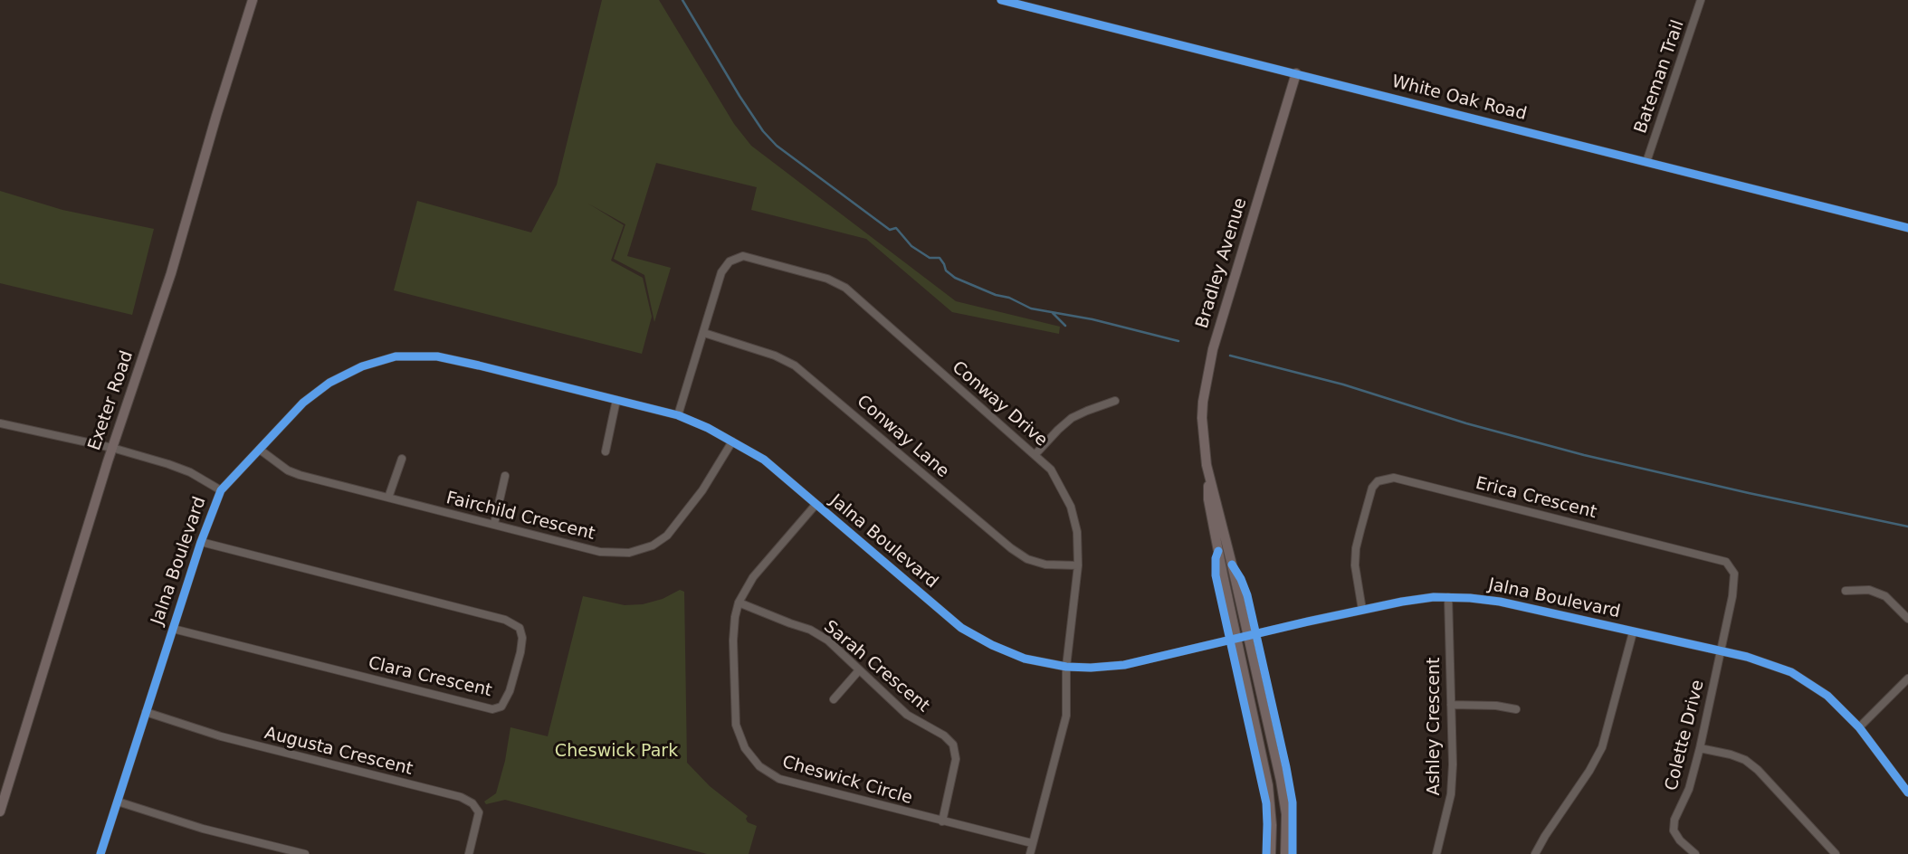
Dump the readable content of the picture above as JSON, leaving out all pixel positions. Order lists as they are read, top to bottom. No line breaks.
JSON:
{"streets":{"main road":["Bradley Avenue","Exeter Road"],"street":["Bateman Trail","White Oak Road","Conway Drive","Conway Lane","Erica Crescent","Fairchild Crescent","Jalna Boulevard","Sarah Crescent","Clara Crescent","Ashley Crescent","Colette Drive","Augusta Crescent","Cheswick Circle"]},"crossings":[["Bateman Trail","White Oak Road"],["White Oak Road","Bradley Avenue"],["Bradley Avenue","Jalna Boulevard"],["Conway Drive","Conway Lane"],["Conway Drive","Jalna Boulevard"],["Conway Drive","Cheswick Circle"],["Erica Crescent","Jalna Boulevard"],["Erica Crescent","Colette Drive"],["Fairchild Crescent","Jalna Boulevard"],["Jalna Boulevard","Clara Crescent"],["Jalna Boulevard","Ashley Crescent"],["Jalna Boulevard","Colette Drive"],["Jalna Boulevard","Augusta Crescent"],["Jalna Boulevard","Cheswick Circle"],["Sarah Crescent","Cheswick Circle"]],"parks":["Cheswick Park"]}
